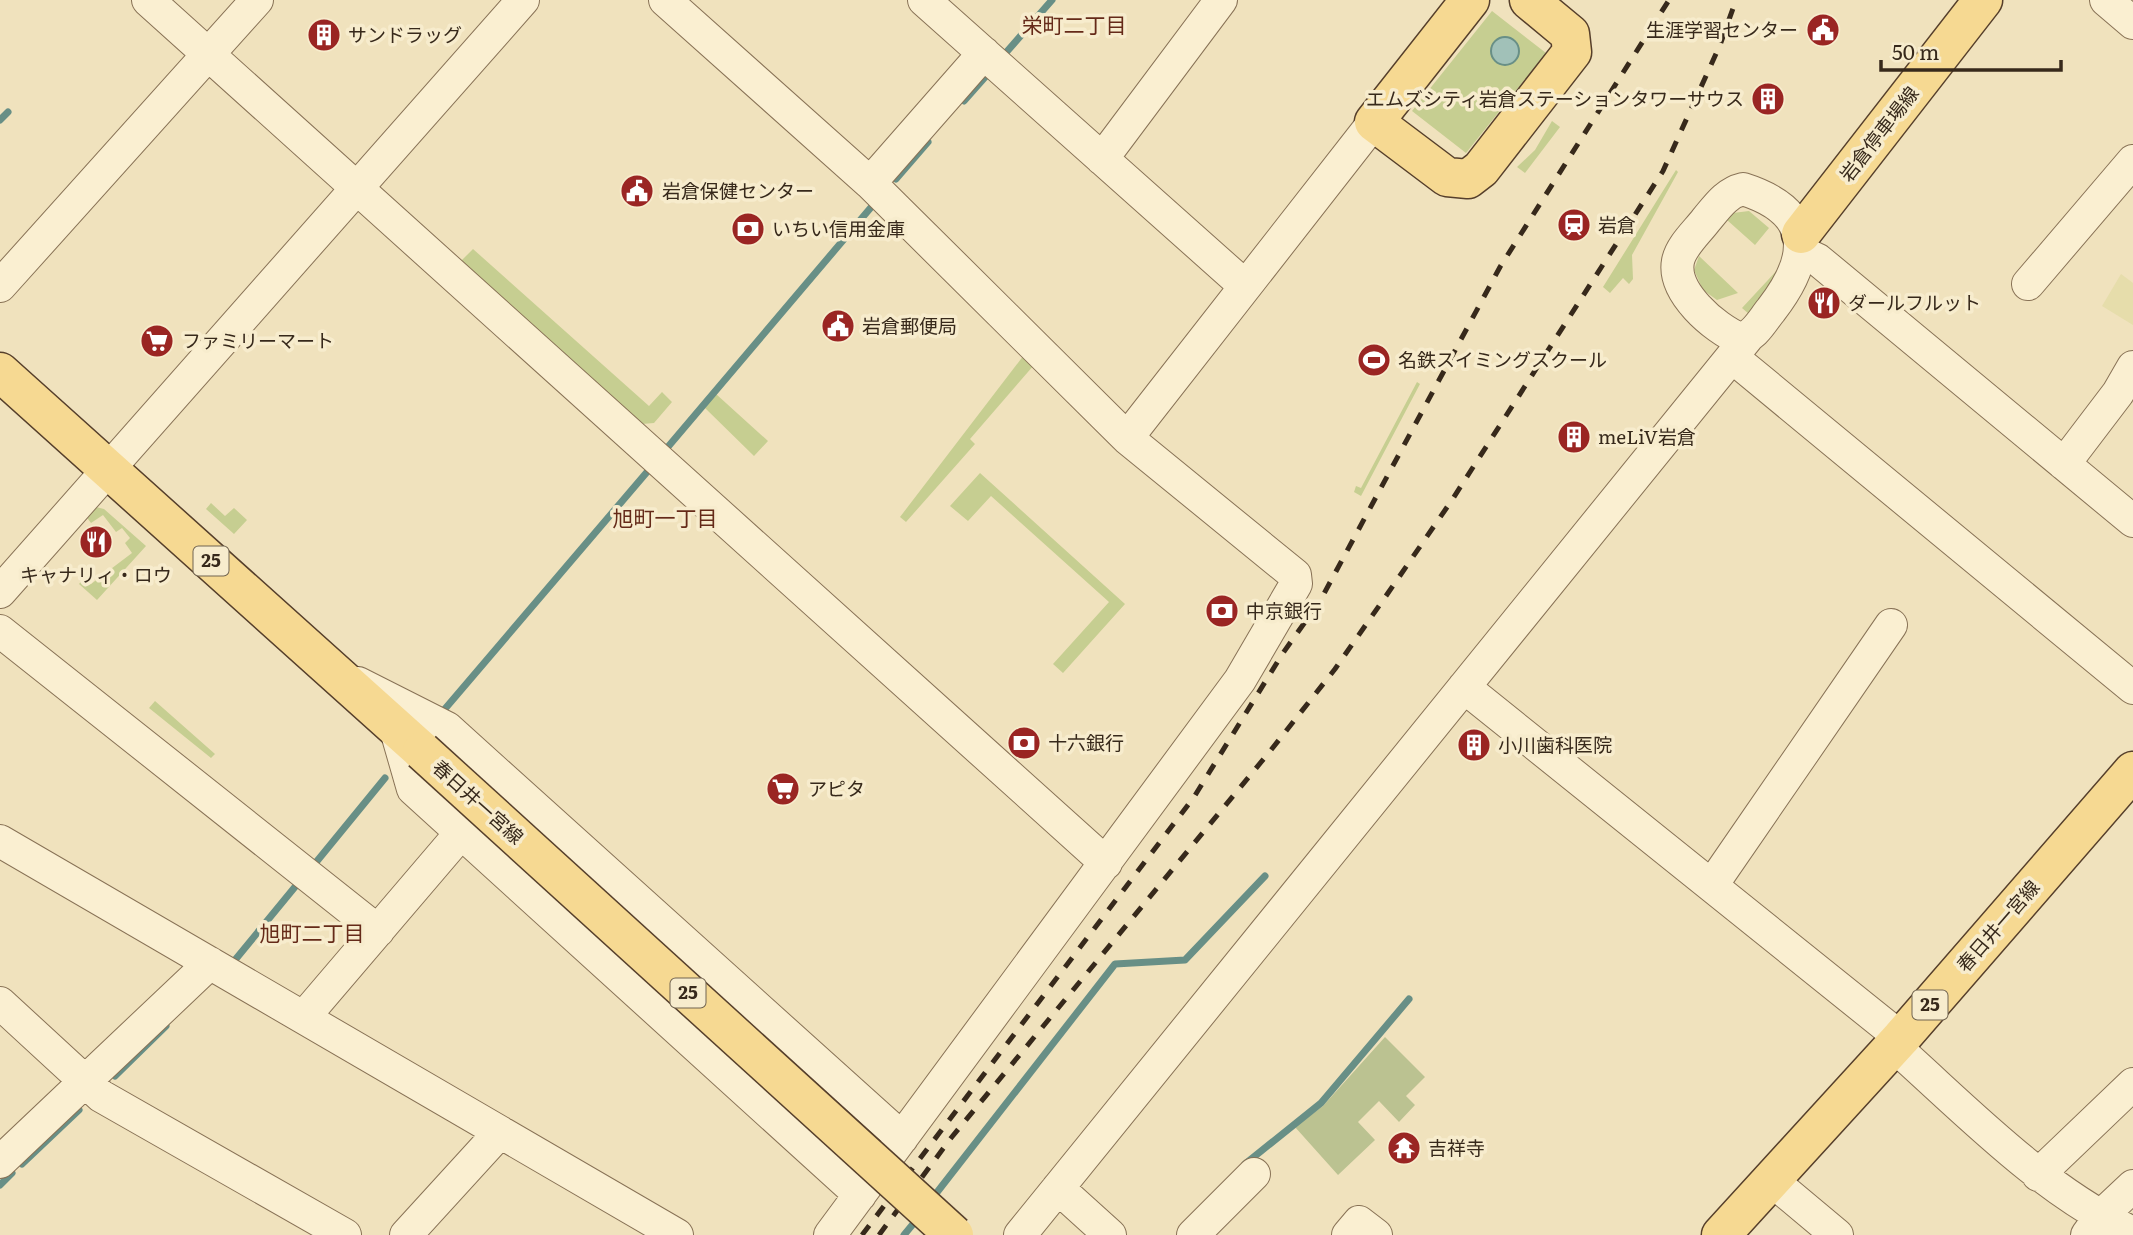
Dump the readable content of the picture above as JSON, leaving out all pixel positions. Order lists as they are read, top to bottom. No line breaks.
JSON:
{"streets":{"main road":["岩倉停車場線","25","春日井一宮線"]},"districts":["栄町二丁目","旭町一丁目","旭町二丁目"],"places":{"public building":["生涯学習センター","岩倉保健センター","岩倉郵便局"],"building":["サンドラッグ","エムズシティ岩倉ステーションタワーサウス","meLiV岩倉","小川歯科医院"],"station":["岩倉"],"bank":["いちい信用金庫","中京銀行","十六銀行"],"restaurant":["ダールフルット","キャナリィ・ロウ"],"supermarket":["ファミリーマート","アピタ"],"sports":["名鉄スイミングスクール"],"temple":["吉祥寺"]},"scale_bar":"50 m"}
